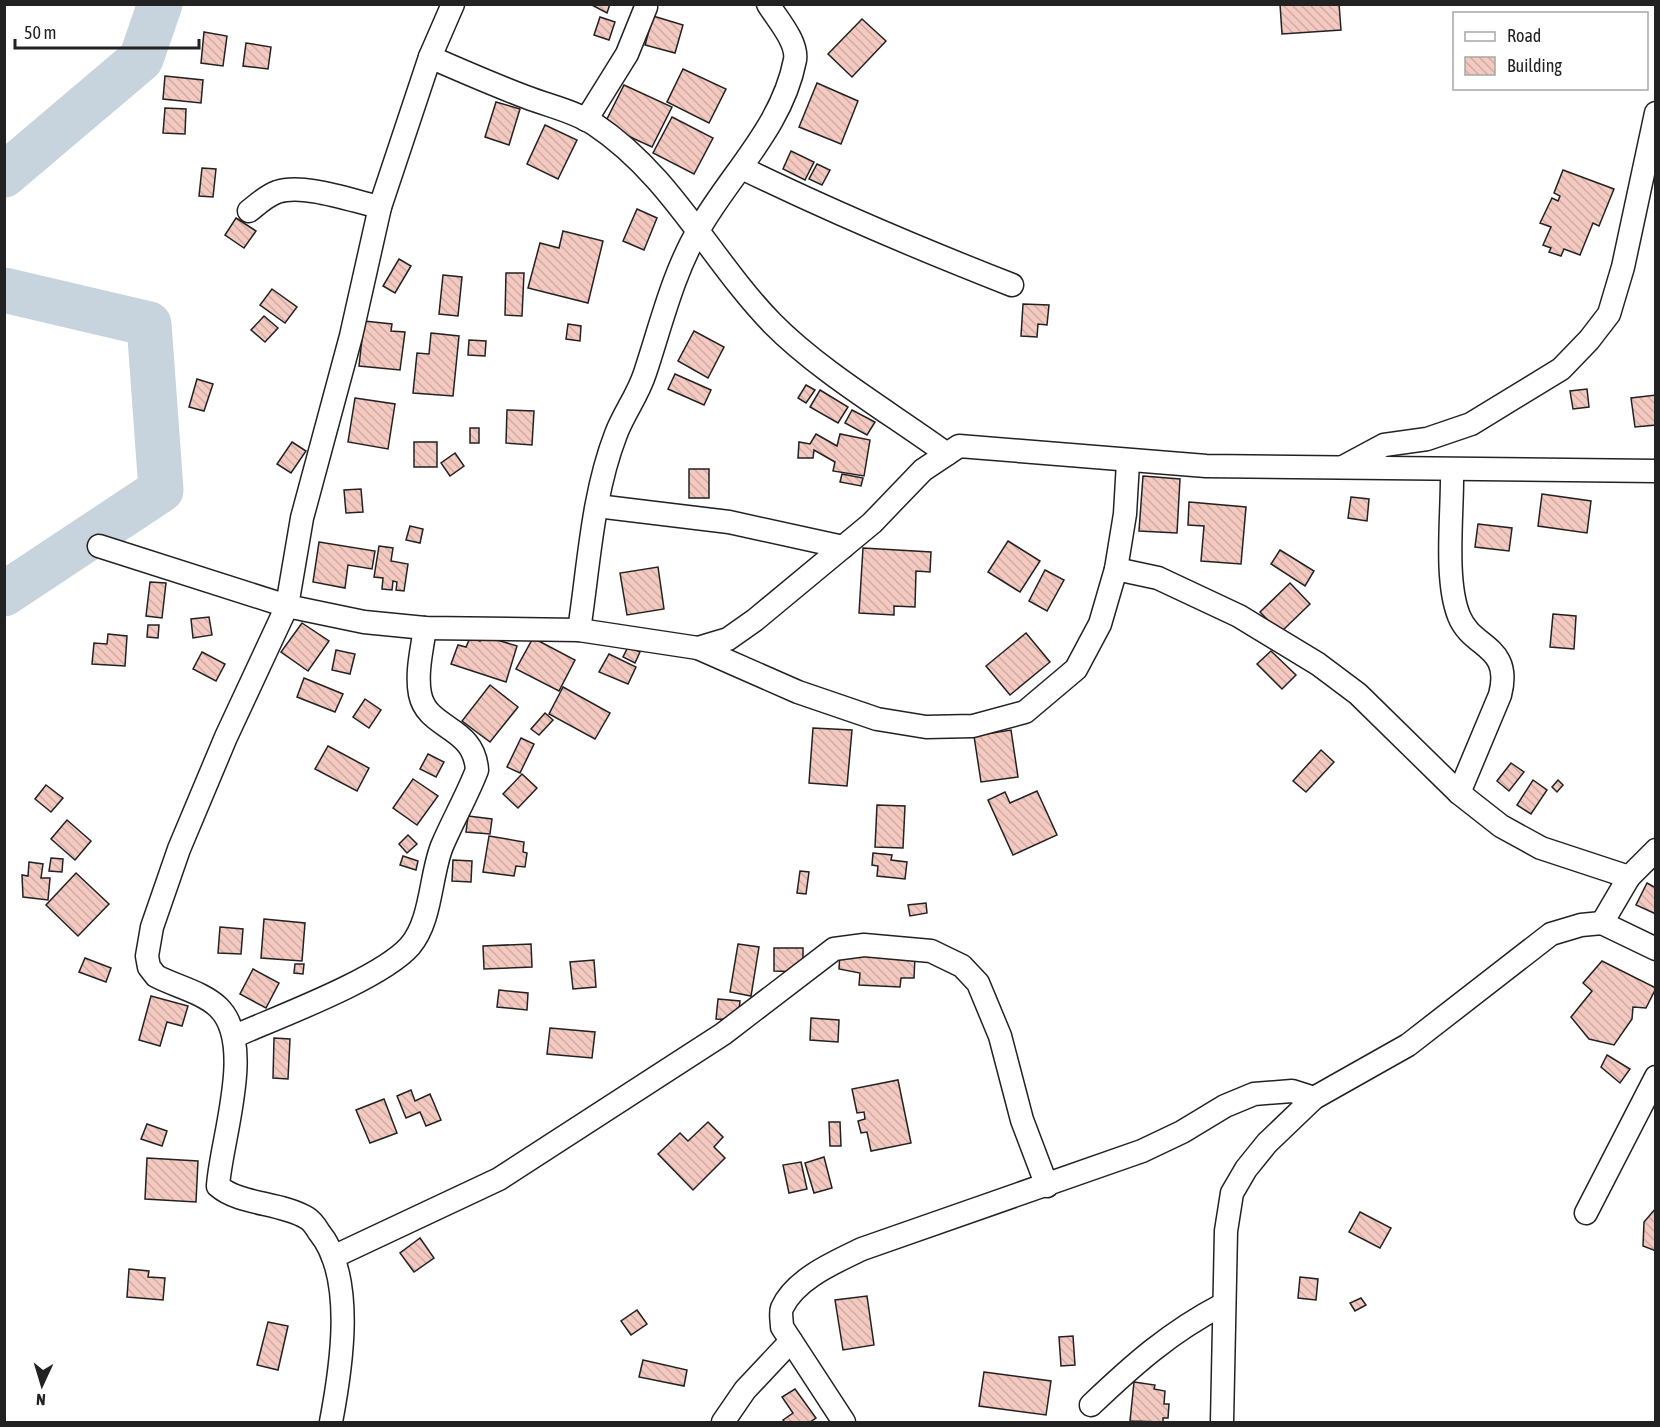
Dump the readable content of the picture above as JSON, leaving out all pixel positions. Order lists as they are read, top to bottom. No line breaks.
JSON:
{"legend":["Road","Building"],"scale_bar":"50 m","north":"bottom"}
